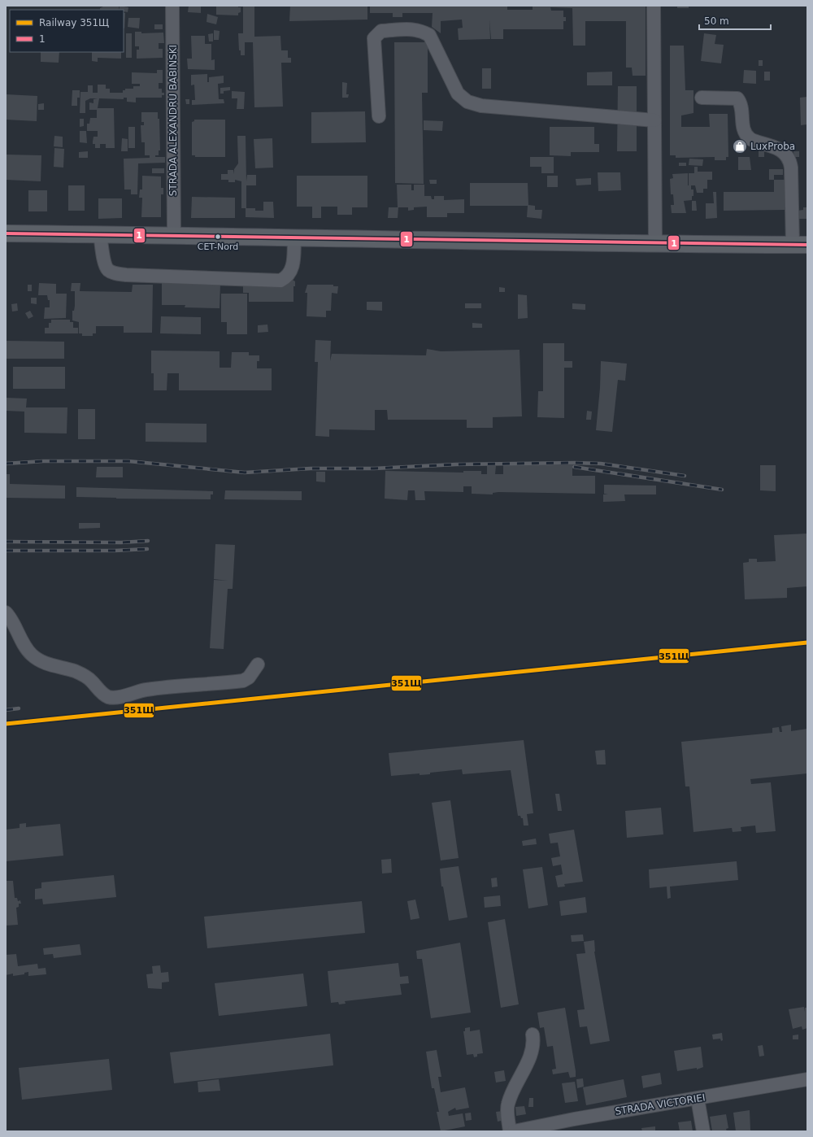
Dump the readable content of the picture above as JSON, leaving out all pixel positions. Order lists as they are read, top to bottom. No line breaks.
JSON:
{"streets":{"street":["STRADA ALEXANDRU BABINSKI","STRADA VICTORIEI"]},"places":{"shop":["LuxProba"],"other":["CET-Nord"]},"lines":["transit line 1","rail line 351Щ"],"legend":["Railway 351Щ","1"],"scale_bar":"50 m"}
